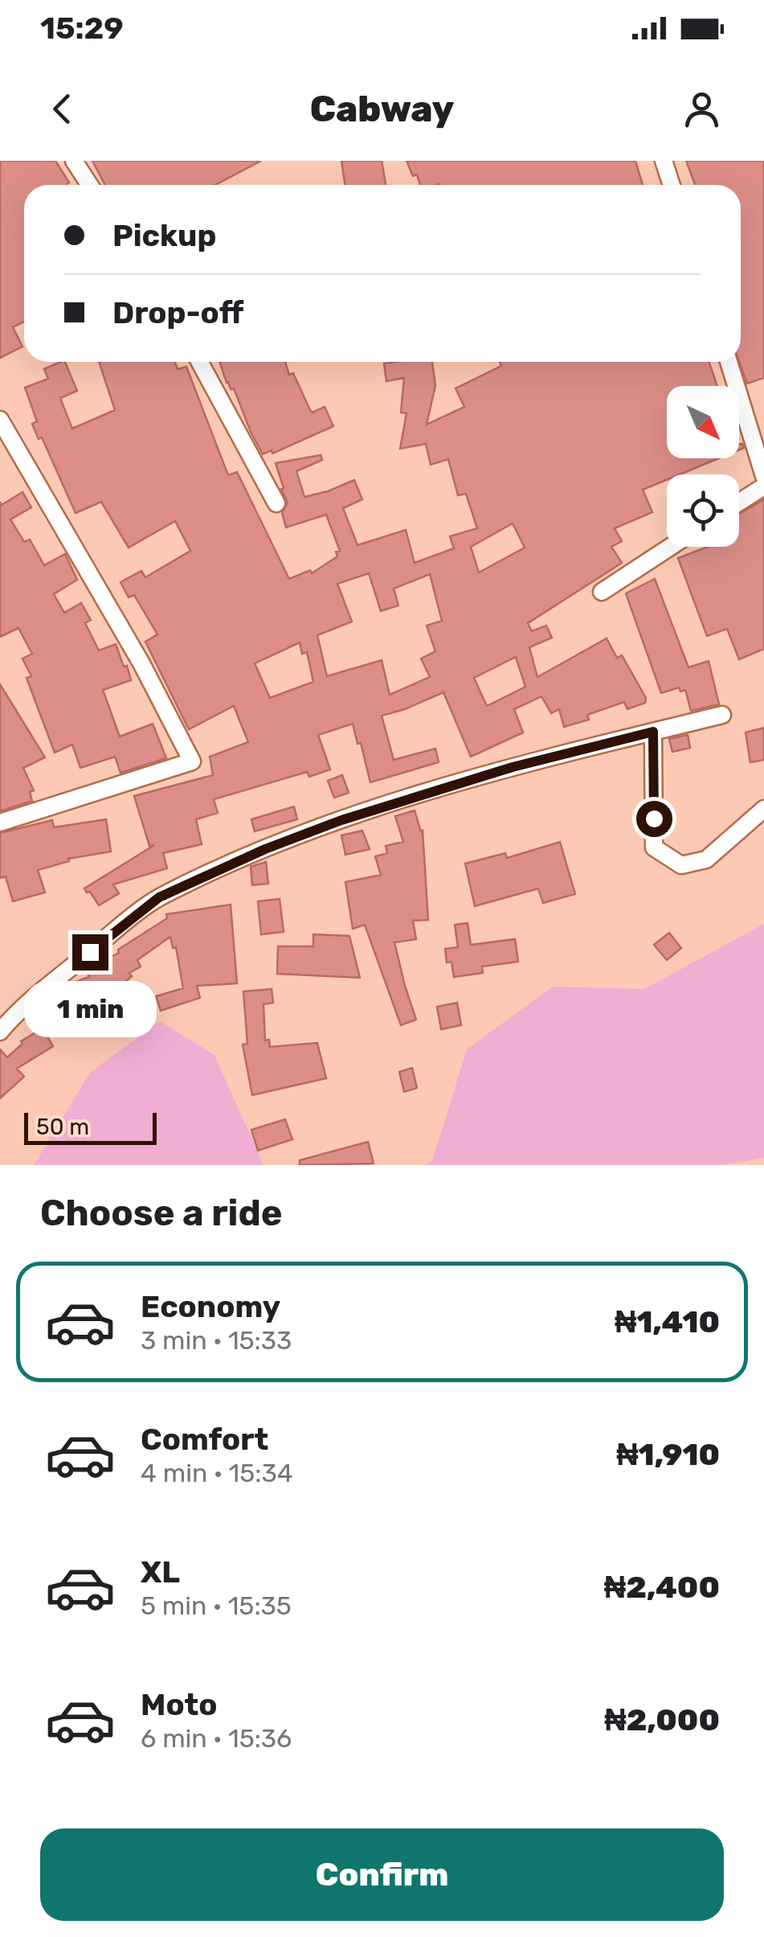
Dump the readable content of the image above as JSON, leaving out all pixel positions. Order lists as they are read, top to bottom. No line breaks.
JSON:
{"scale_bar":"50 m","north":"bottom right","page":{"status":"15:29","header":"Cabway","banner":["Pickup","Drop-off"],"bubble":"1 min","scale":"50 m","heading":"Choose a ride","list":[{"name":"Economy","note":"3 min · 15:33","value":"₦1,410"},{"name":"Comfort","note":"4 min · 15:34","value":"₦1,910"},{"name":"XL","note":"5 min · 15:35","value":"₦2,400"},{"name":"Moto","note":"6 min · 15:36","value":"₦2,000"}],"buttons":"Confirm"}}
